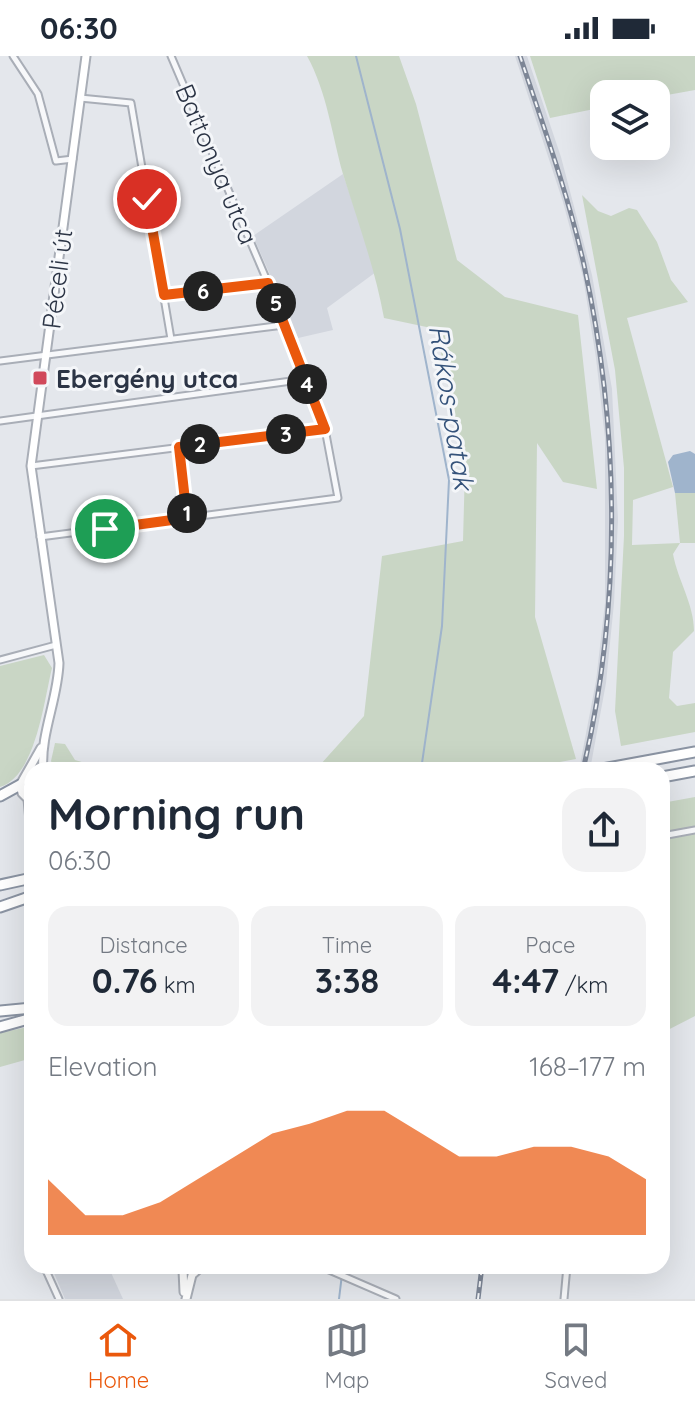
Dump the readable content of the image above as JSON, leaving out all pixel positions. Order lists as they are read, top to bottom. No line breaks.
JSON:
{"streets":{"main road":["Péceli út"],"street":["Battonya utca"]},"water":["Rákos-patak"],"places":{"transit":["Ebergény utca"]},"page":{"status":"06:30","pins":["6","5","4","3","2","1"],"heading":["Morning run","06:30"],"stats":[["Distance","0.76 km"],["Time","3:38"],["Pace","4:47 /km"]],"chart":["Elevation","168–177 m"],"tabs":["Home","Map","Saved"]}}
